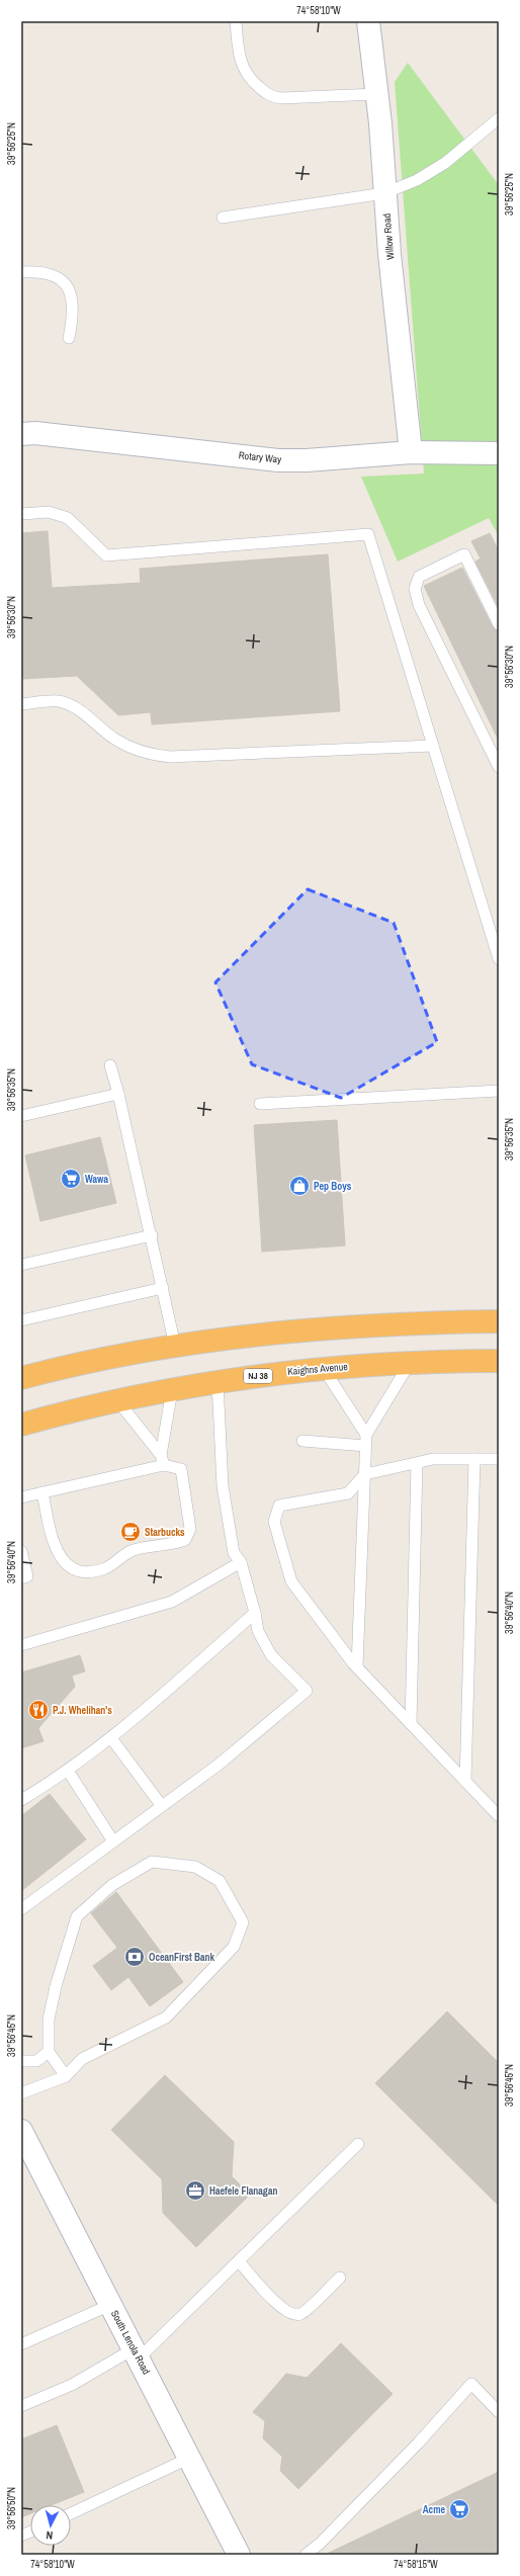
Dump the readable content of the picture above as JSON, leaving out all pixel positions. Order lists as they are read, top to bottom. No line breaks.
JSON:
{"streets":{"highway":["Kaighns Avenue","NJ 38"],"street":["Willow Road","Rotary Way","South Lenola Road"]},"crossings":[["Willow Road","Rotary Way"]],"places":{"supermarket":["Wawa","Acme"],"shop":["Pep Boys"],"cafe":["Starbucks"],"restaurant":["P.J. Whelihan's"],"bank":["OceanFirst Bank"],"office":["Haefele Flanagan"]},"north":"bottom","coordinates":["74°58'10\"W","39°56'25\"N","39°56'30\"N","39°56'35\"N","39°56'40\"N","39°56'45\"N","39°56'50\"N","74°58'15\"W"]}
